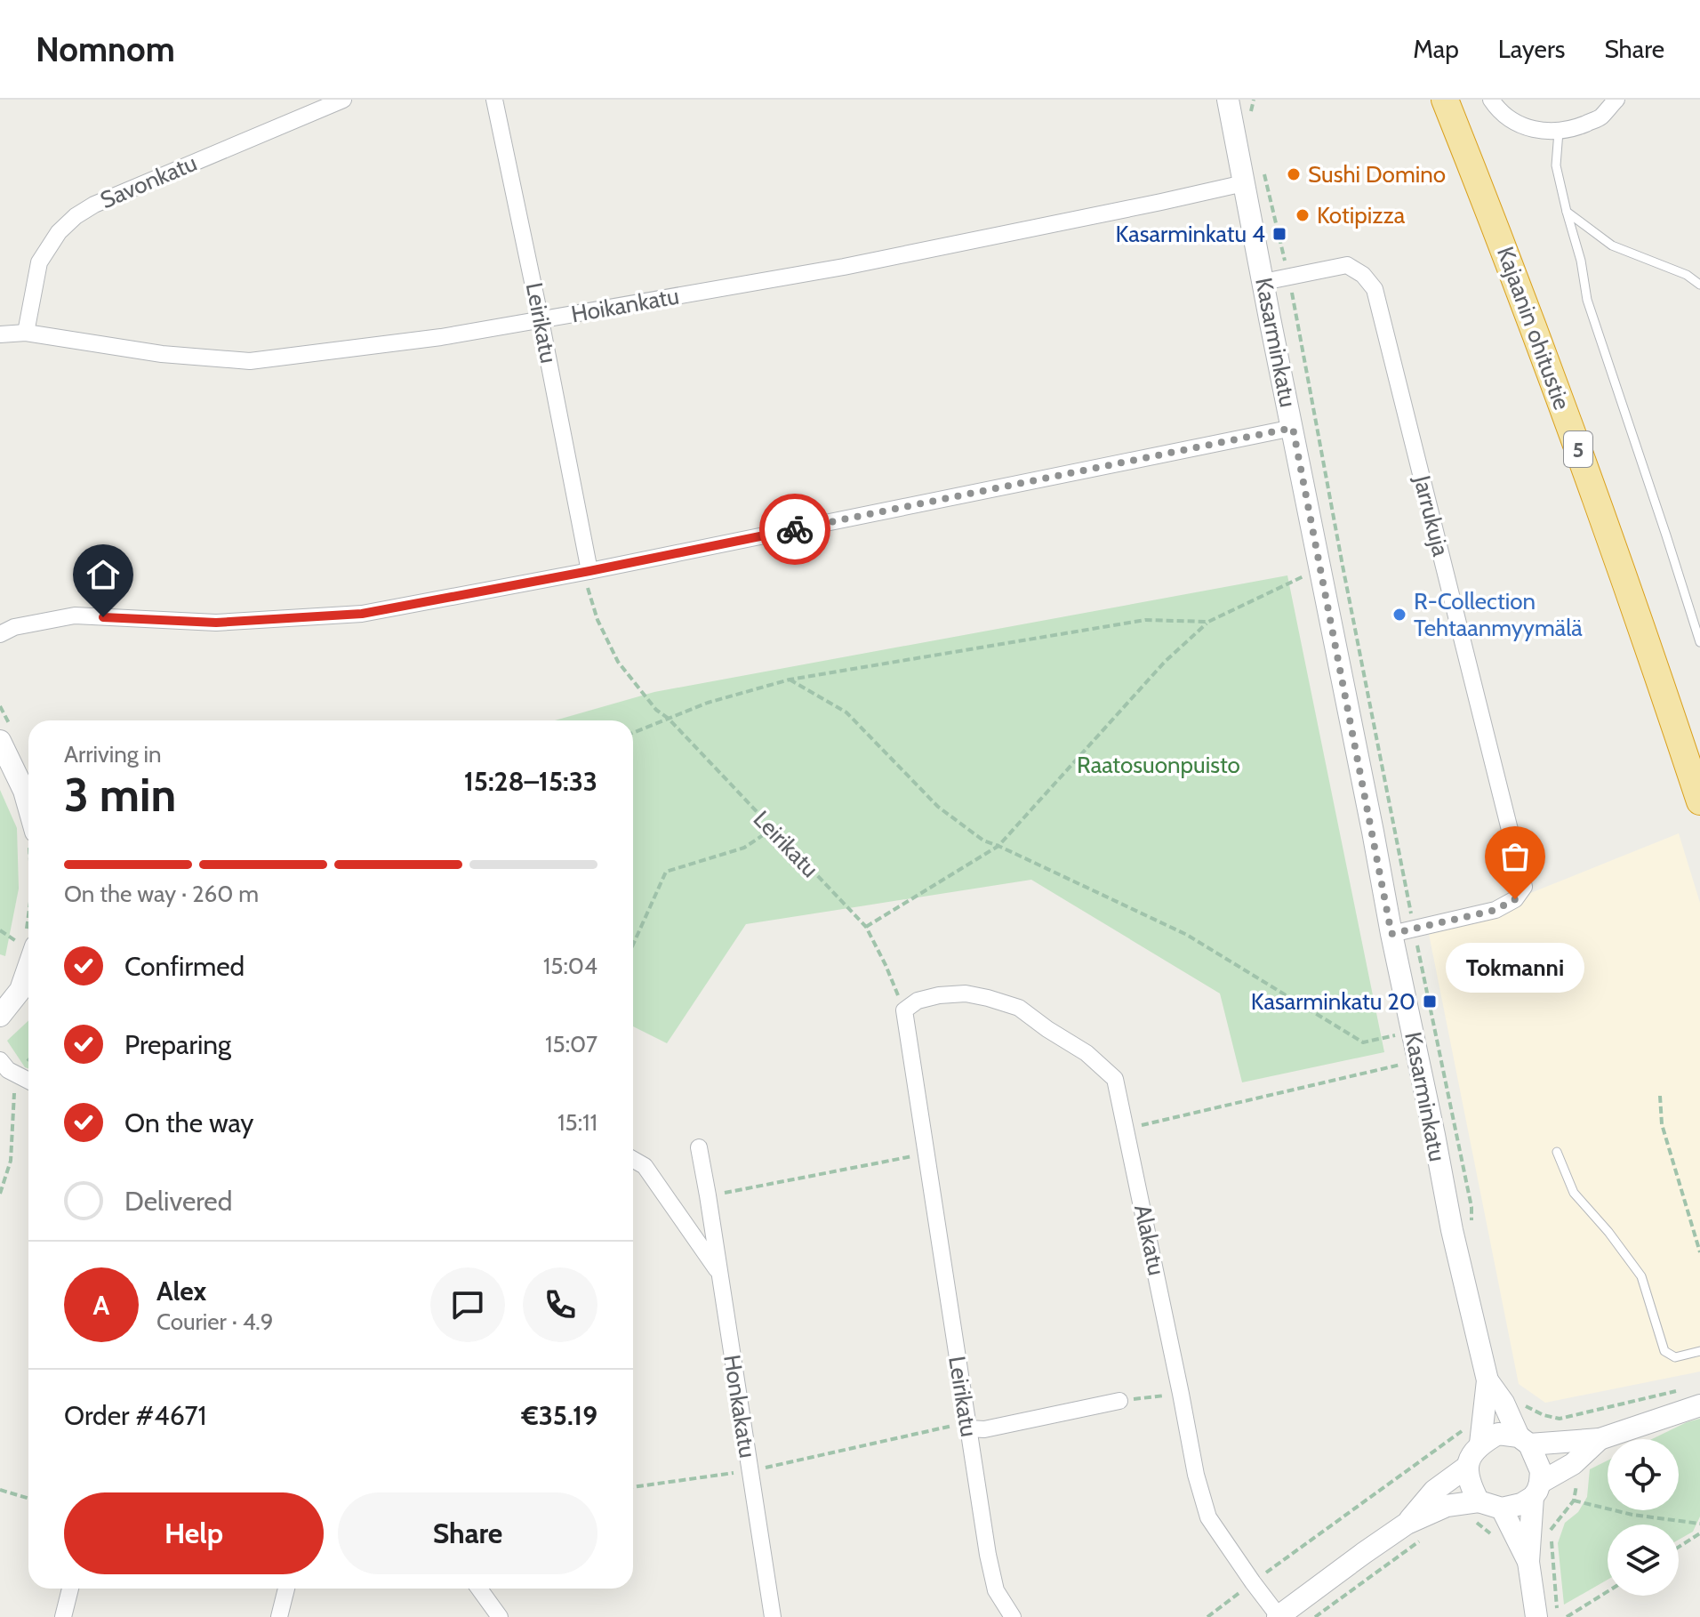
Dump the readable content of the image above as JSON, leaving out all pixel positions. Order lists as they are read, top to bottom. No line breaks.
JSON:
{"streets":{"highway":["Kajaanin ohitustie","5"],"street":["Savonkatu","Hoikankatu","Leirikatu","Kasarminkatu","Jarrukuja","Alakatu","Honkakatu"]},"crossings":[["Savonkatu","Hoikankatu"],["Hoikankatu","Leirikatu"],["Hoikankatu","Kasarminkatu"],["Leirikatu","Alakatu"],["Kasarminkatu","Jarrukuja"]],"parks":["Raatosuonpuisto"],"places":{"other":["Sushi Domino","Kotipizza","R-Collection Tehtaanmyymälä","Tokmanni"],"transit":["Kasarminkatu 4","Kasarminkatu 20"]},"page":{"header":"Nomnom","nav":["Map","Layers","Share"],"heading":["3 min","Arriving in","15:28–15:33"],"panel":["Alex","Courier · 4.9","Order #4671","€35.19"],"bar":"On the way · 260 m","list":[["Confirmed","15:04"],["Preparing","15:07"],["On the way","15:11"],"Delivered"],"bubble":"Tokmanni","round":"A","buttons":["Help","Share"]}}
